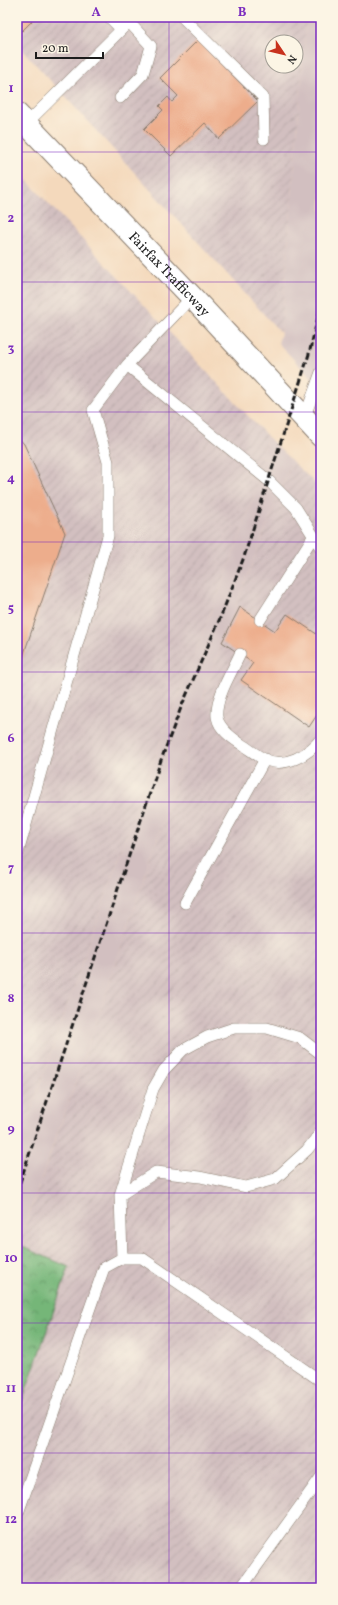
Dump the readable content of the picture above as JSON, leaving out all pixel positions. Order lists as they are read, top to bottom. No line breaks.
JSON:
{"streets":{"main road":["Fairfax Trafficway"]},"scale_bar":"20 m","north":"bottom right","grid":{"columns":["A","B"],"rows":["1","2","3","4","5","6","7","8","9","10","11","12"]}}
